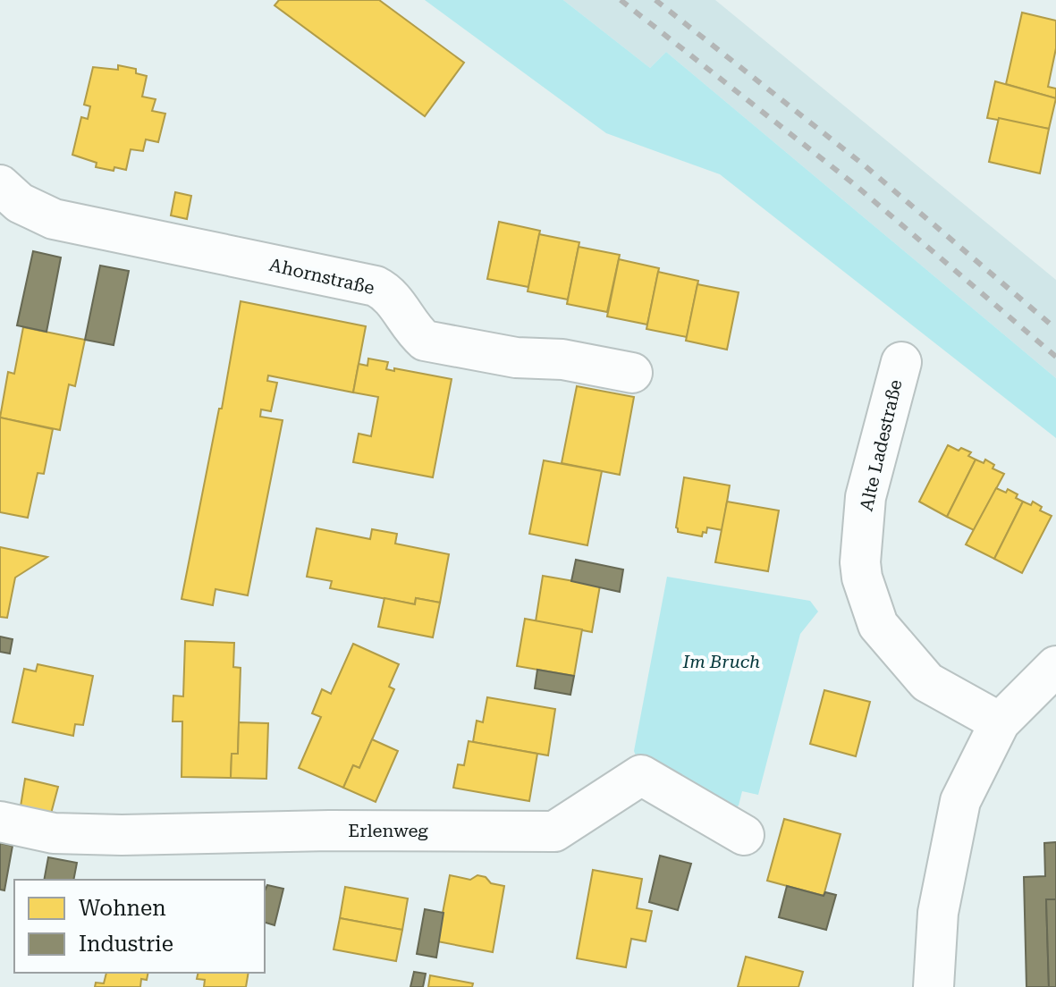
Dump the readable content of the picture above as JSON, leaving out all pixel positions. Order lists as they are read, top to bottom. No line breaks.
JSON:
{"streets":{"street":["Ahornstraße","Alte Ladestraße","Erlenweg"]},"parks":["Im Bruch"],"legend":["Wohnen","Industrie"]}
